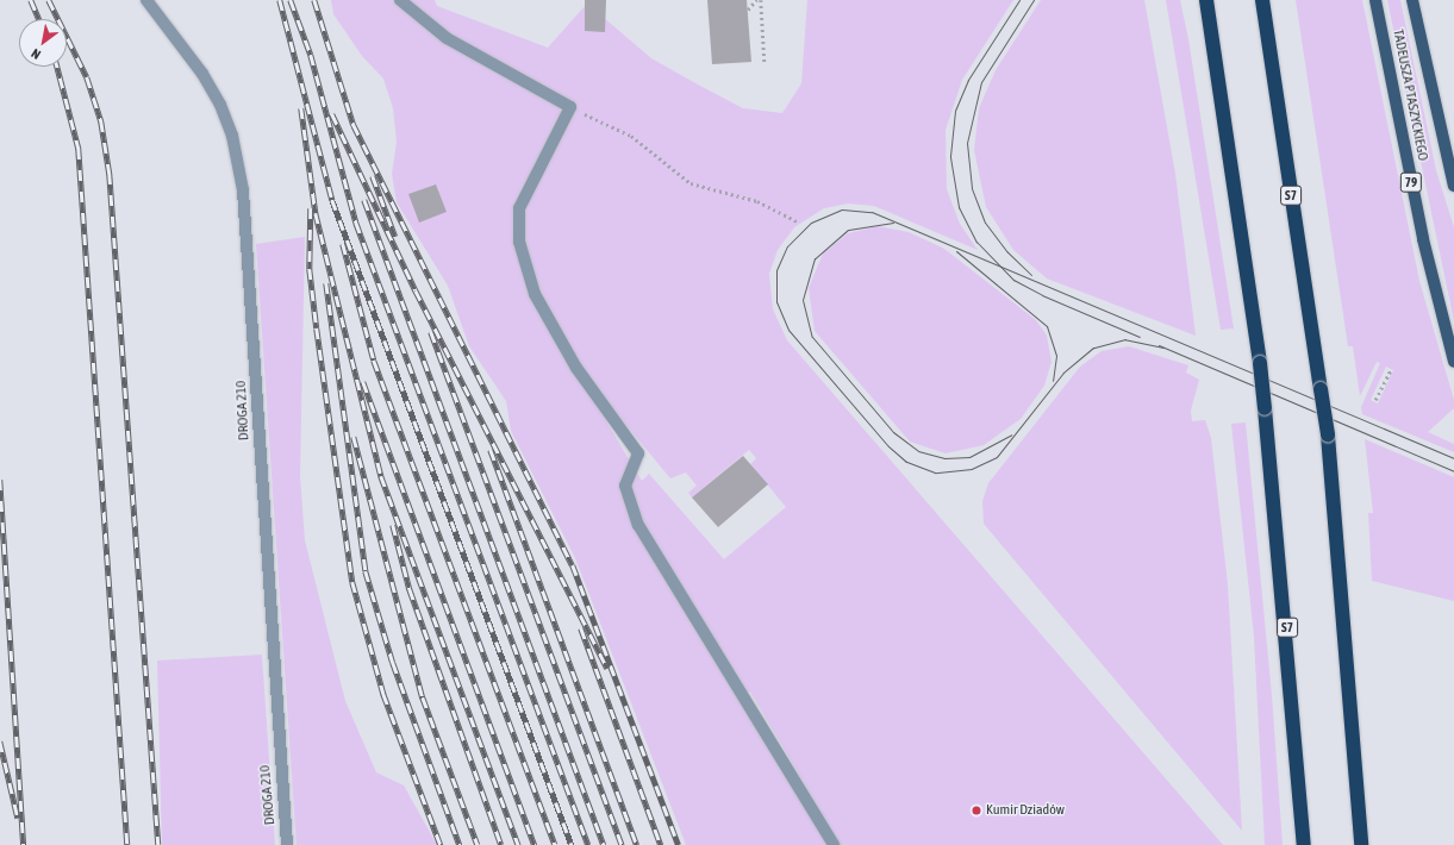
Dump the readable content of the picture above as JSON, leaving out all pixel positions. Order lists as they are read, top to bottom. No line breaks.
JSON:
{"streets":{"highway":["S7"],"main road":["TADEUSZA PTASZYCKIEGO","79"],"lane":["DROGA 210"]},"places":["Kumir Dziadów"],"north":"bottom left"}
